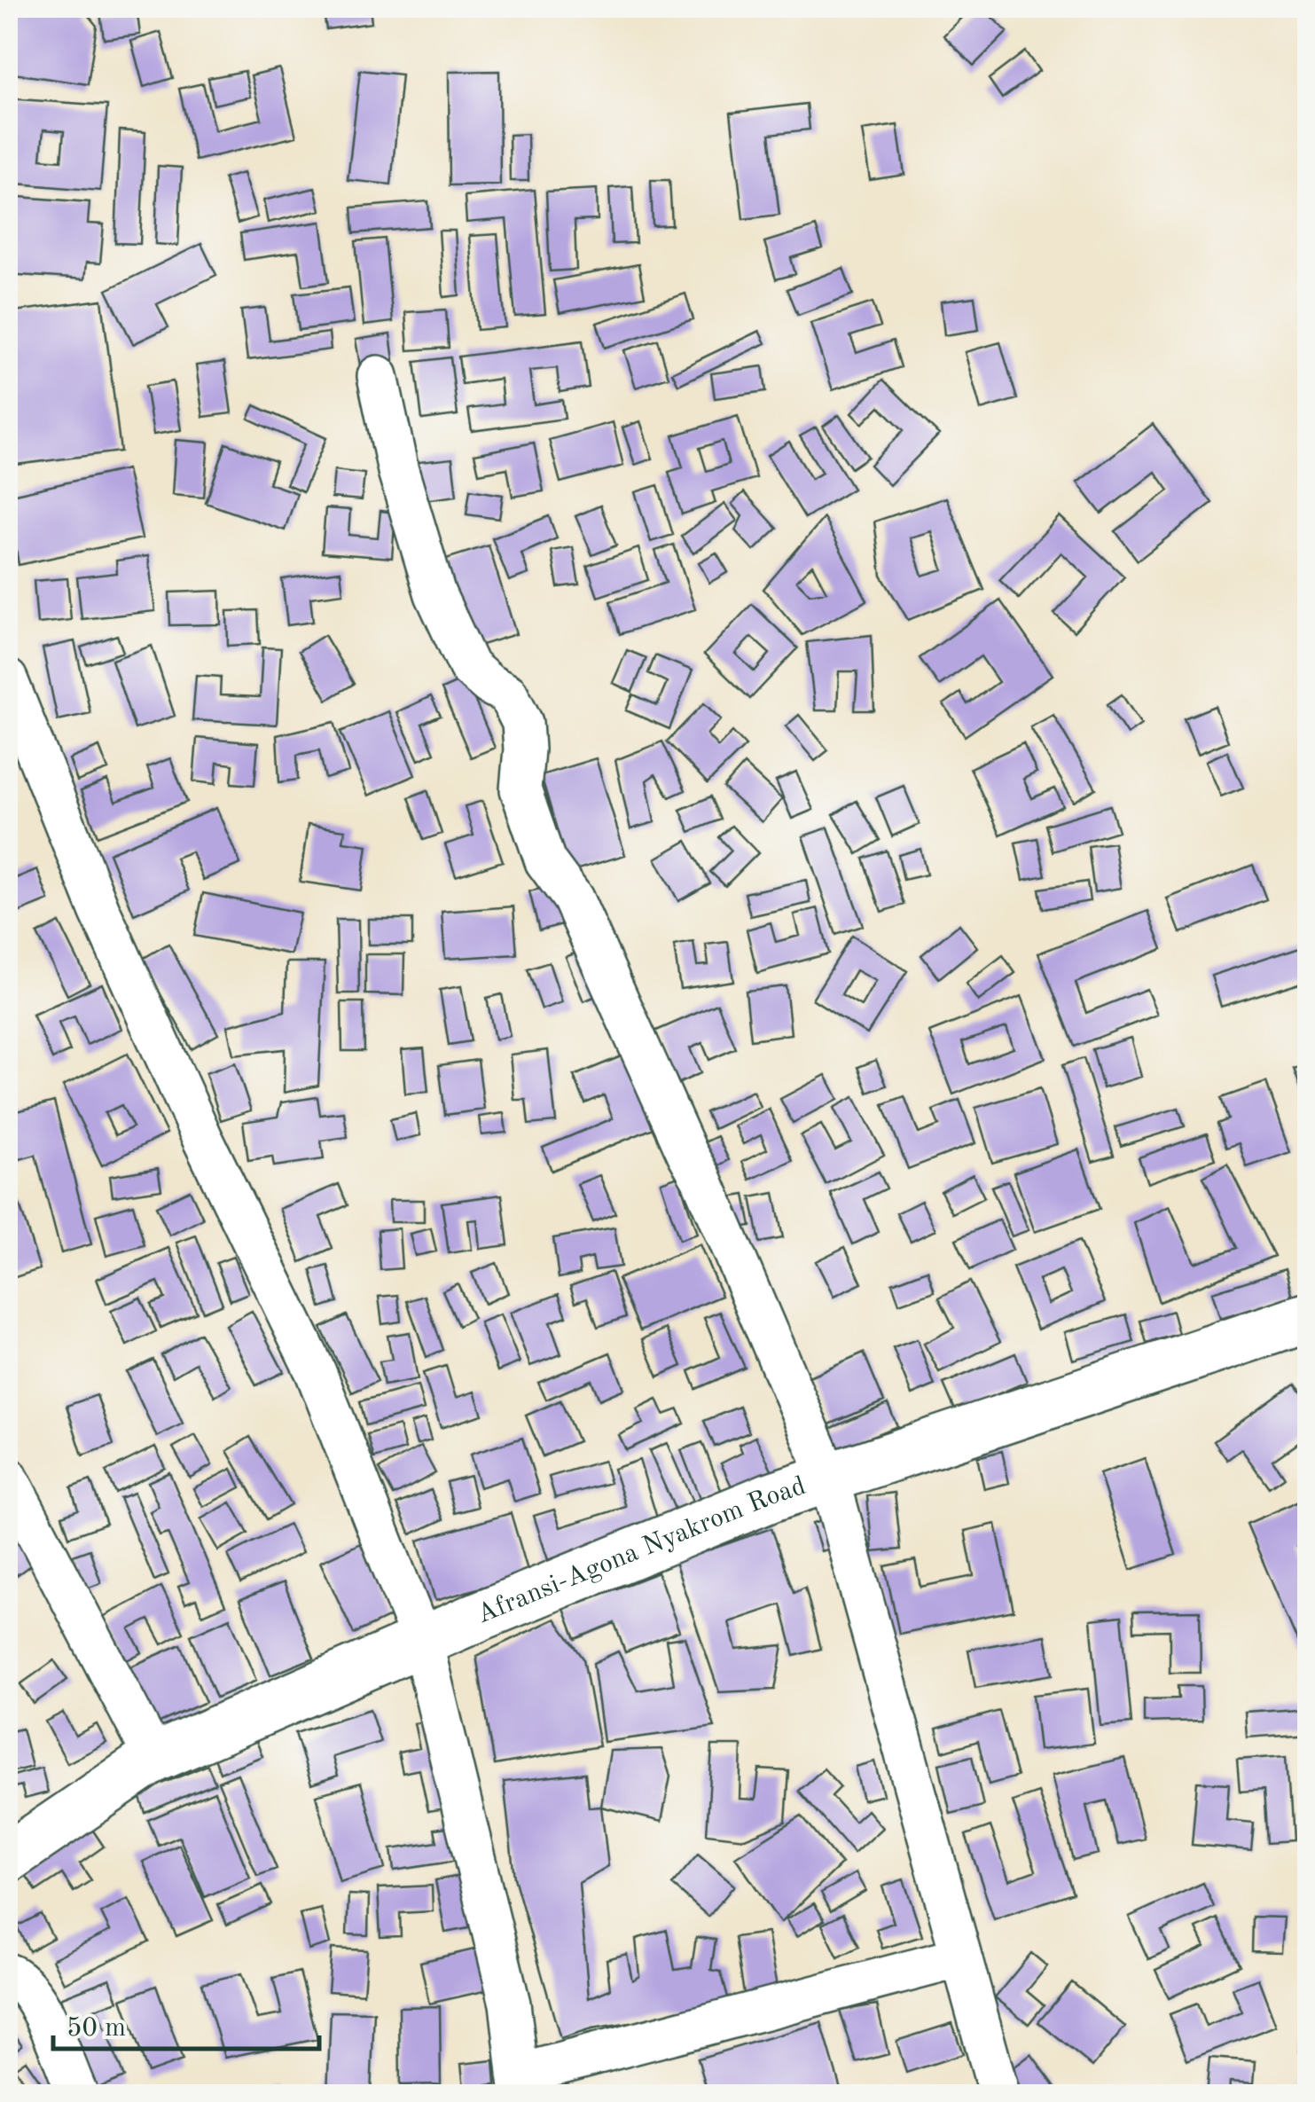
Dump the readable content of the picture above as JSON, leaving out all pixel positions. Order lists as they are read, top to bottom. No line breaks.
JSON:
{"streets":{"street":["Afransi-Agona Nyakrom Road"]},"scale_bar":"50 m"}
